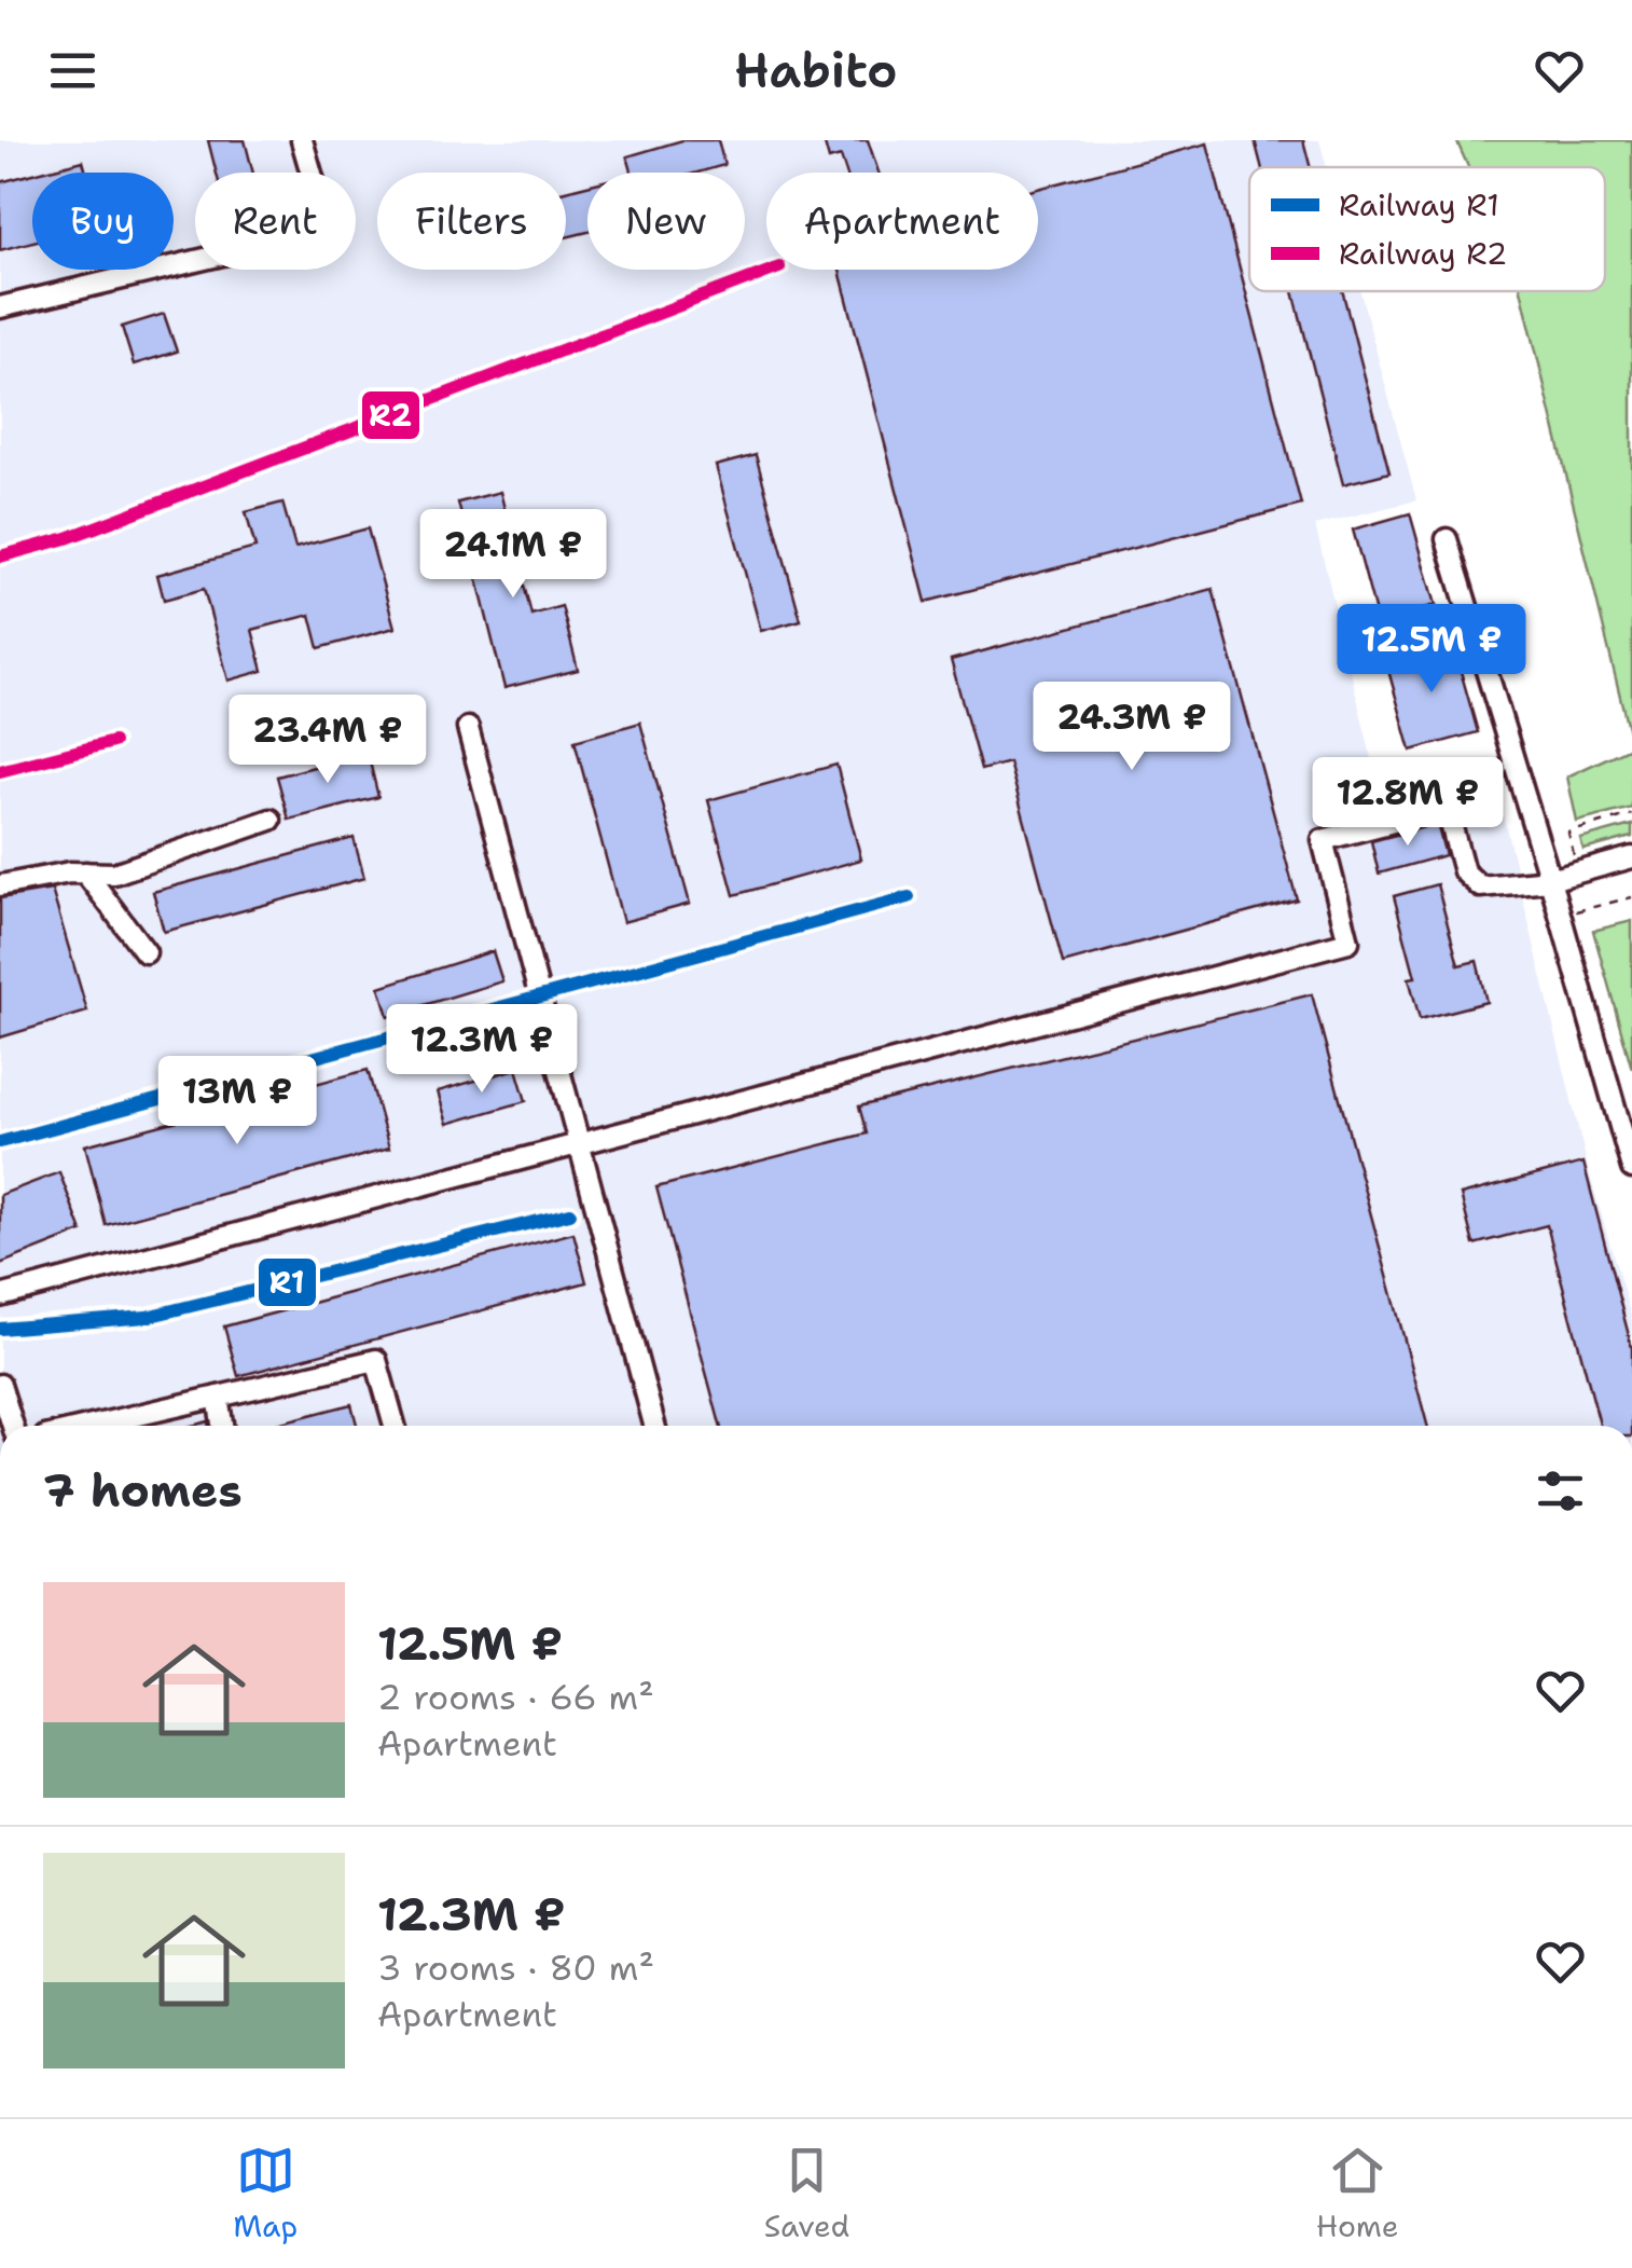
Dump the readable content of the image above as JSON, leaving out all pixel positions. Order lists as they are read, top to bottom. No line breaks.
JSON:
{"lines":["rail line R2","rail line R1"],"legend":["Railway R1","Railway R2"],"page":{"header":"Habito","chip":["Buy","Rent","Filters","New","Apartment"],"price":["24.1M ₽","12.5M ₽","24.3M ₽","23.4M ₽","12.8M ₽","12.3M ₽","13M ₽"],"heading":"7 homes","list":[{"name":"12.5M ₽","note":"2 rooms · 66 m² · Apartment"},{"name":"12.3M ₽","note":"3 rooms · 80 m² · Apartment"}],"tabs":["Map","Saved","Home"]}}
